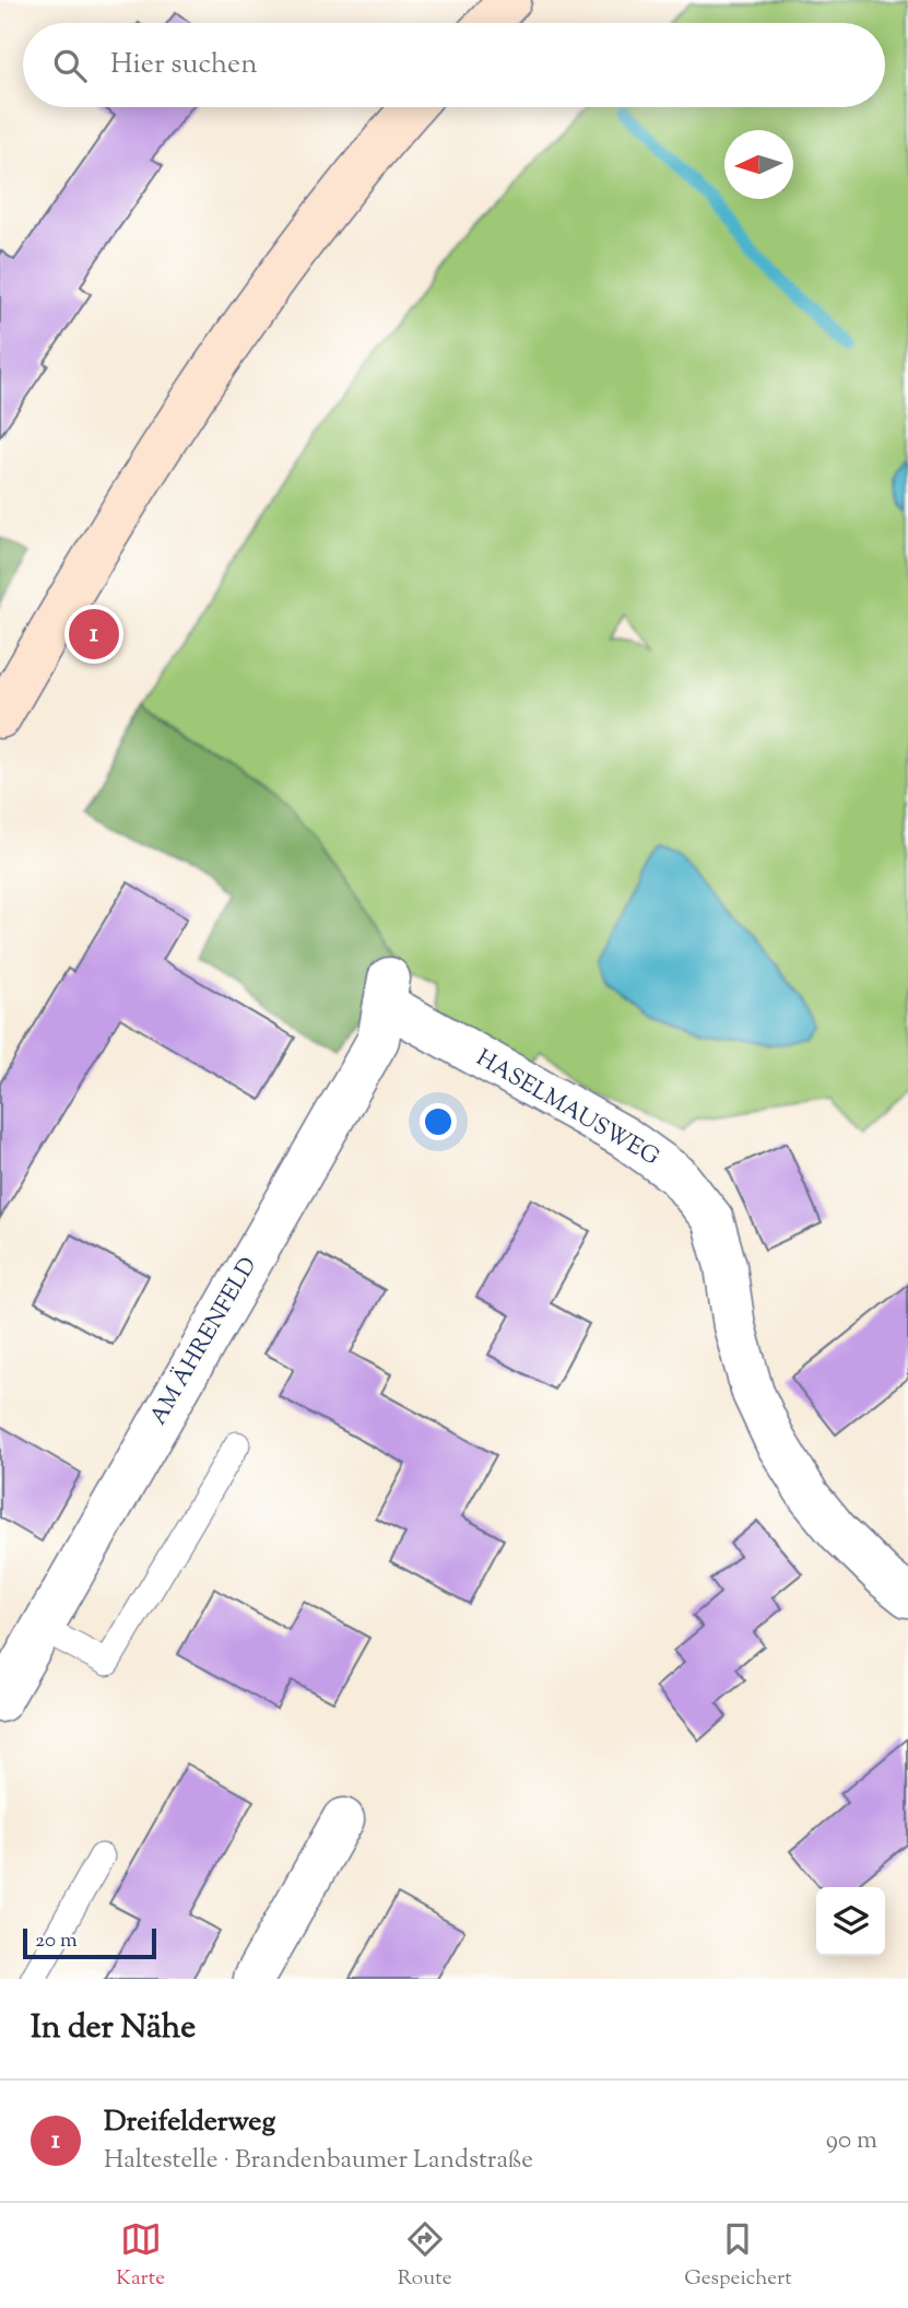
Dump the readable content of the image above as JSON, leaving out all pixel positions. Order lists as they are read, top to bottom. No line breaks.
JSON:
{"streets":{"street":["HASELMAUSWEG","AM ÄHRENFELD"]},"crossings":[["HASELMAUSWEG","AM ÄHRENFELD"]],"scale_bar":"20 m","north":"left","page":{"search":"Hier suchen","pins":"1","scale":"20 m","heading":"In der Nähe","list":[{"mark":"1","name":"Dreifelderweg","note":"Haltestelle · Brandenbaumer Landstraße","value":"90 m"}],"nav":["Karte","Route","Gespeichert"]}}
